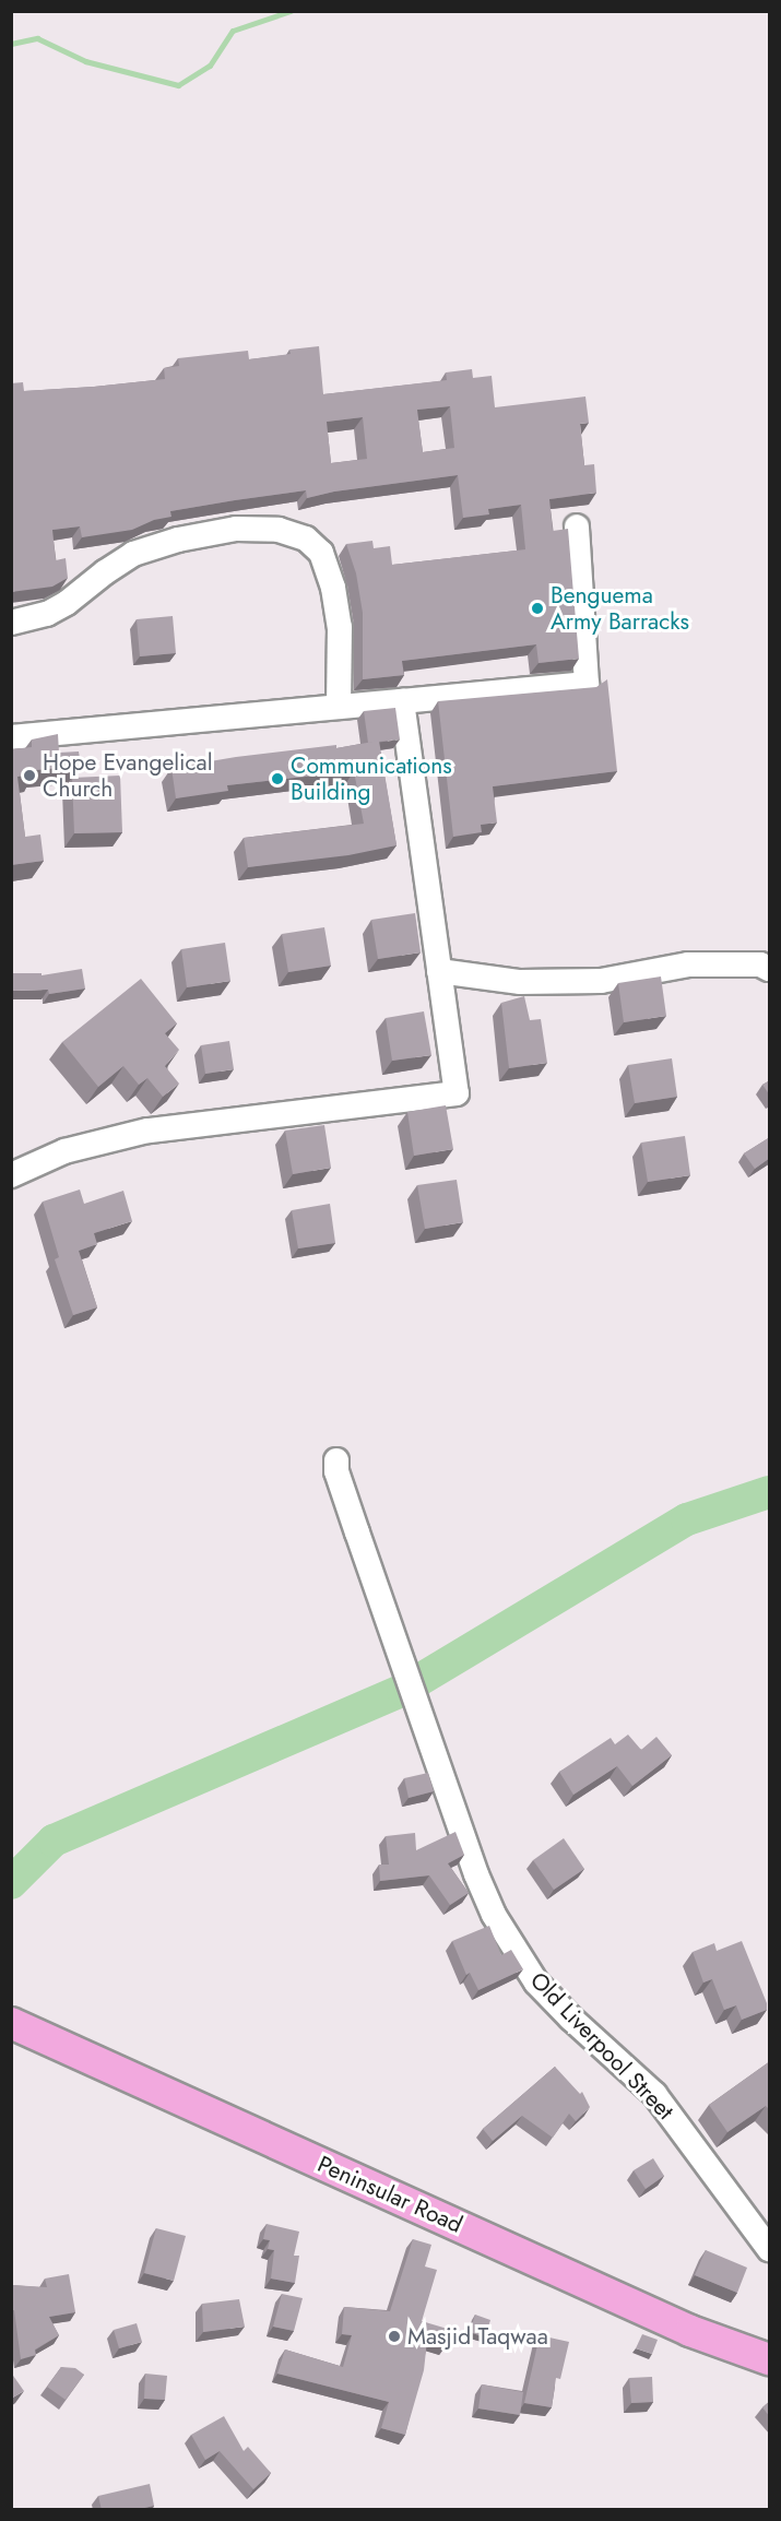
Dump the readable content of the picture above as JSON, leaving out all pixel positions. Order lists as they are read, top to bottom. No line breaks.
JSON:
{"streets":{"main road":["Peninsular Road"],"street":["Old Liverpool Street"]},"places":["Benguema Army Barracks","Hope Evangelical Church","Communications Building","Masjid Taqwaa"]}
